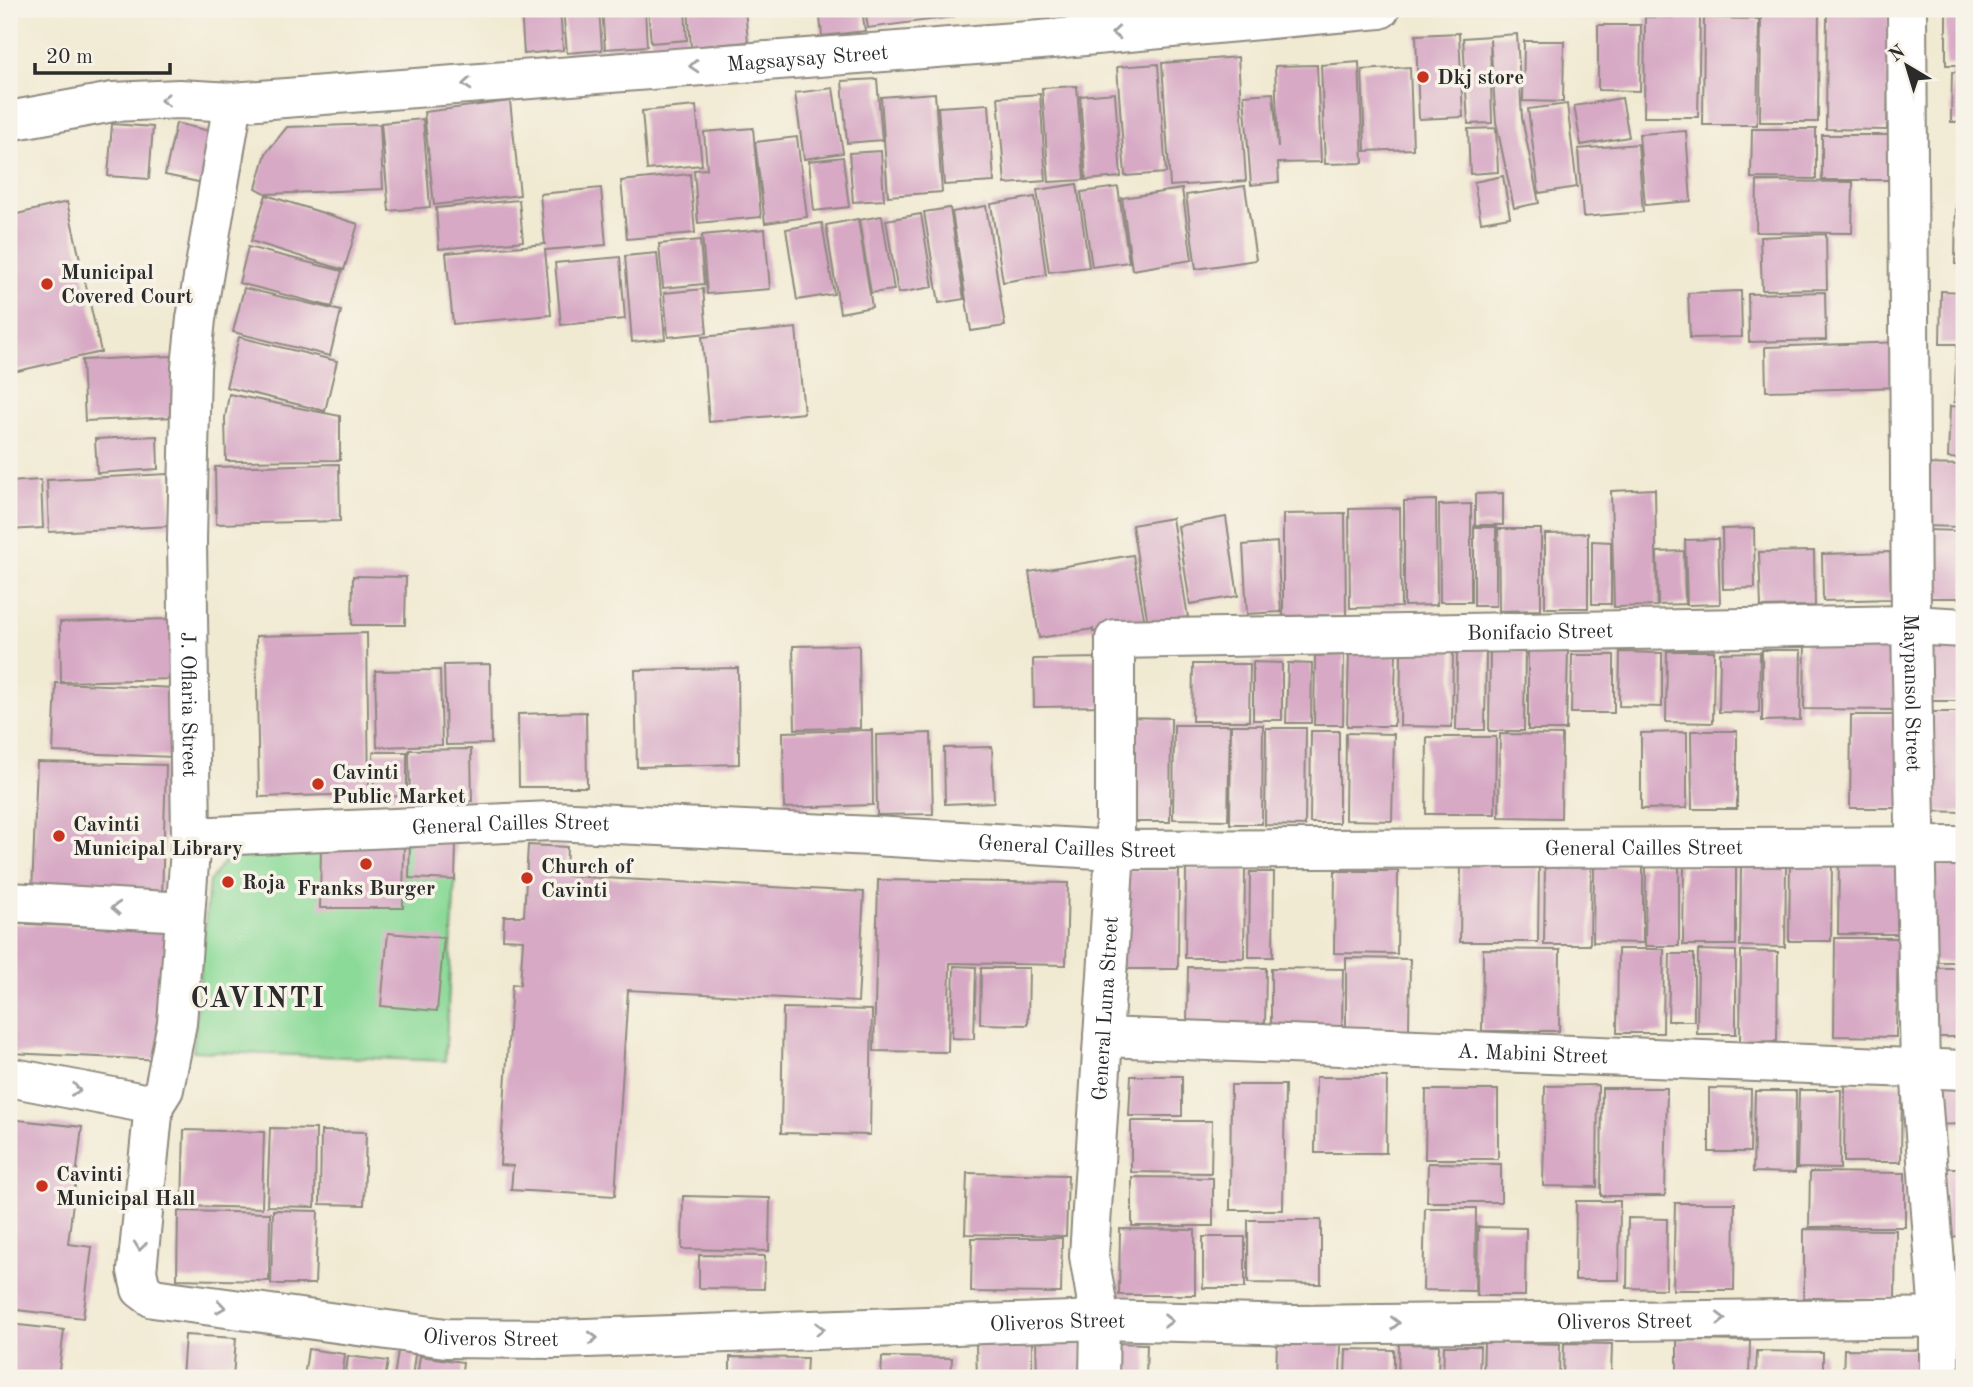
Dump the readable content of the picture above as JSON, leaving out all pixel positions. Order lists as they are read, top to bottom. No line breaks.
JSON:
{"streets":{"street":["Magsaysay Street","Bonifacio Street","Maypansol Street","J. Oflaria Street","General Cailles Street","General Luna Street","A. Mabini Street","Oliveros Street"]},"crossings":[["Magsaysay Street","J. Oflaria Street"],["Bonifacio Street","Maypansol Street"],["Bonifacio Street","General Luna Street"],["Maypansol Street","General Cailles Street"],["Maypansol Street","A. Mabini Street"],["Maypansol Street","Oliveros Street"],["J. Oflaria Street","General Cailles Street"],["J. Oflaria Street","Oliveros Street"],["General Cailles Street","General Luna Street"],["General Luna Street","A. Mabini Street"],["General Luna Street","Oliveros Street"]],"one_way":["Magsaysay Street","Oliveros Street"],"districts":["CAVINTI"],"places":["Dkj store","Municipal Covered Court","Cavinti Public Market","Cavinti Municipal Library","Franks Burger","Church of Cavinti","Roja","Cavinti Municipal Hall"],"scale_bar":"20 m","north":"top left"}
